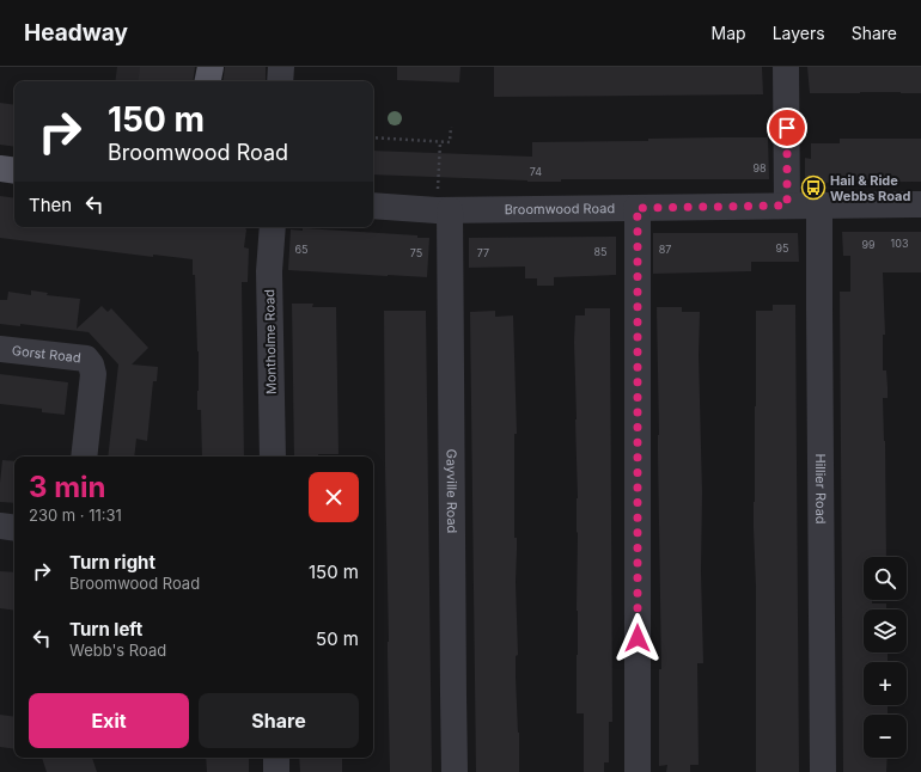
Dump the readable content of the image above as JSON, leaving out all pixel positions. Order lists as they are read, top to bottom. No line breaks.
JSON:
{"streets":{"street":["Broomwood Road","Montholme Road","Gorst Road","Hillier Road","Gayville Road"]},"crossings":[["Broomwood Road","Hillier Road"],["Broomwood Road","Gayville Road"]],"places":{"bus stop":["Hail & Ride Webbs Road"]},"house_numbers":["98","74","103","99","95","65","87","85","75","77"],"page":{"header":"Headway","nav":["Map","Layers","Share"],"turn":["150 m","Broomwood Road"],"then":"Then","heading":["3 min","230 m · 11:31"],"list":[{"name":"Turn right","note":"Broomwood Road","value":"150 m"},{"name":"Turn left","note":"Webb's Road","value":"50 m"}],"map_buttons":["+","−"],"buttons":["Exit","Share"]}}
